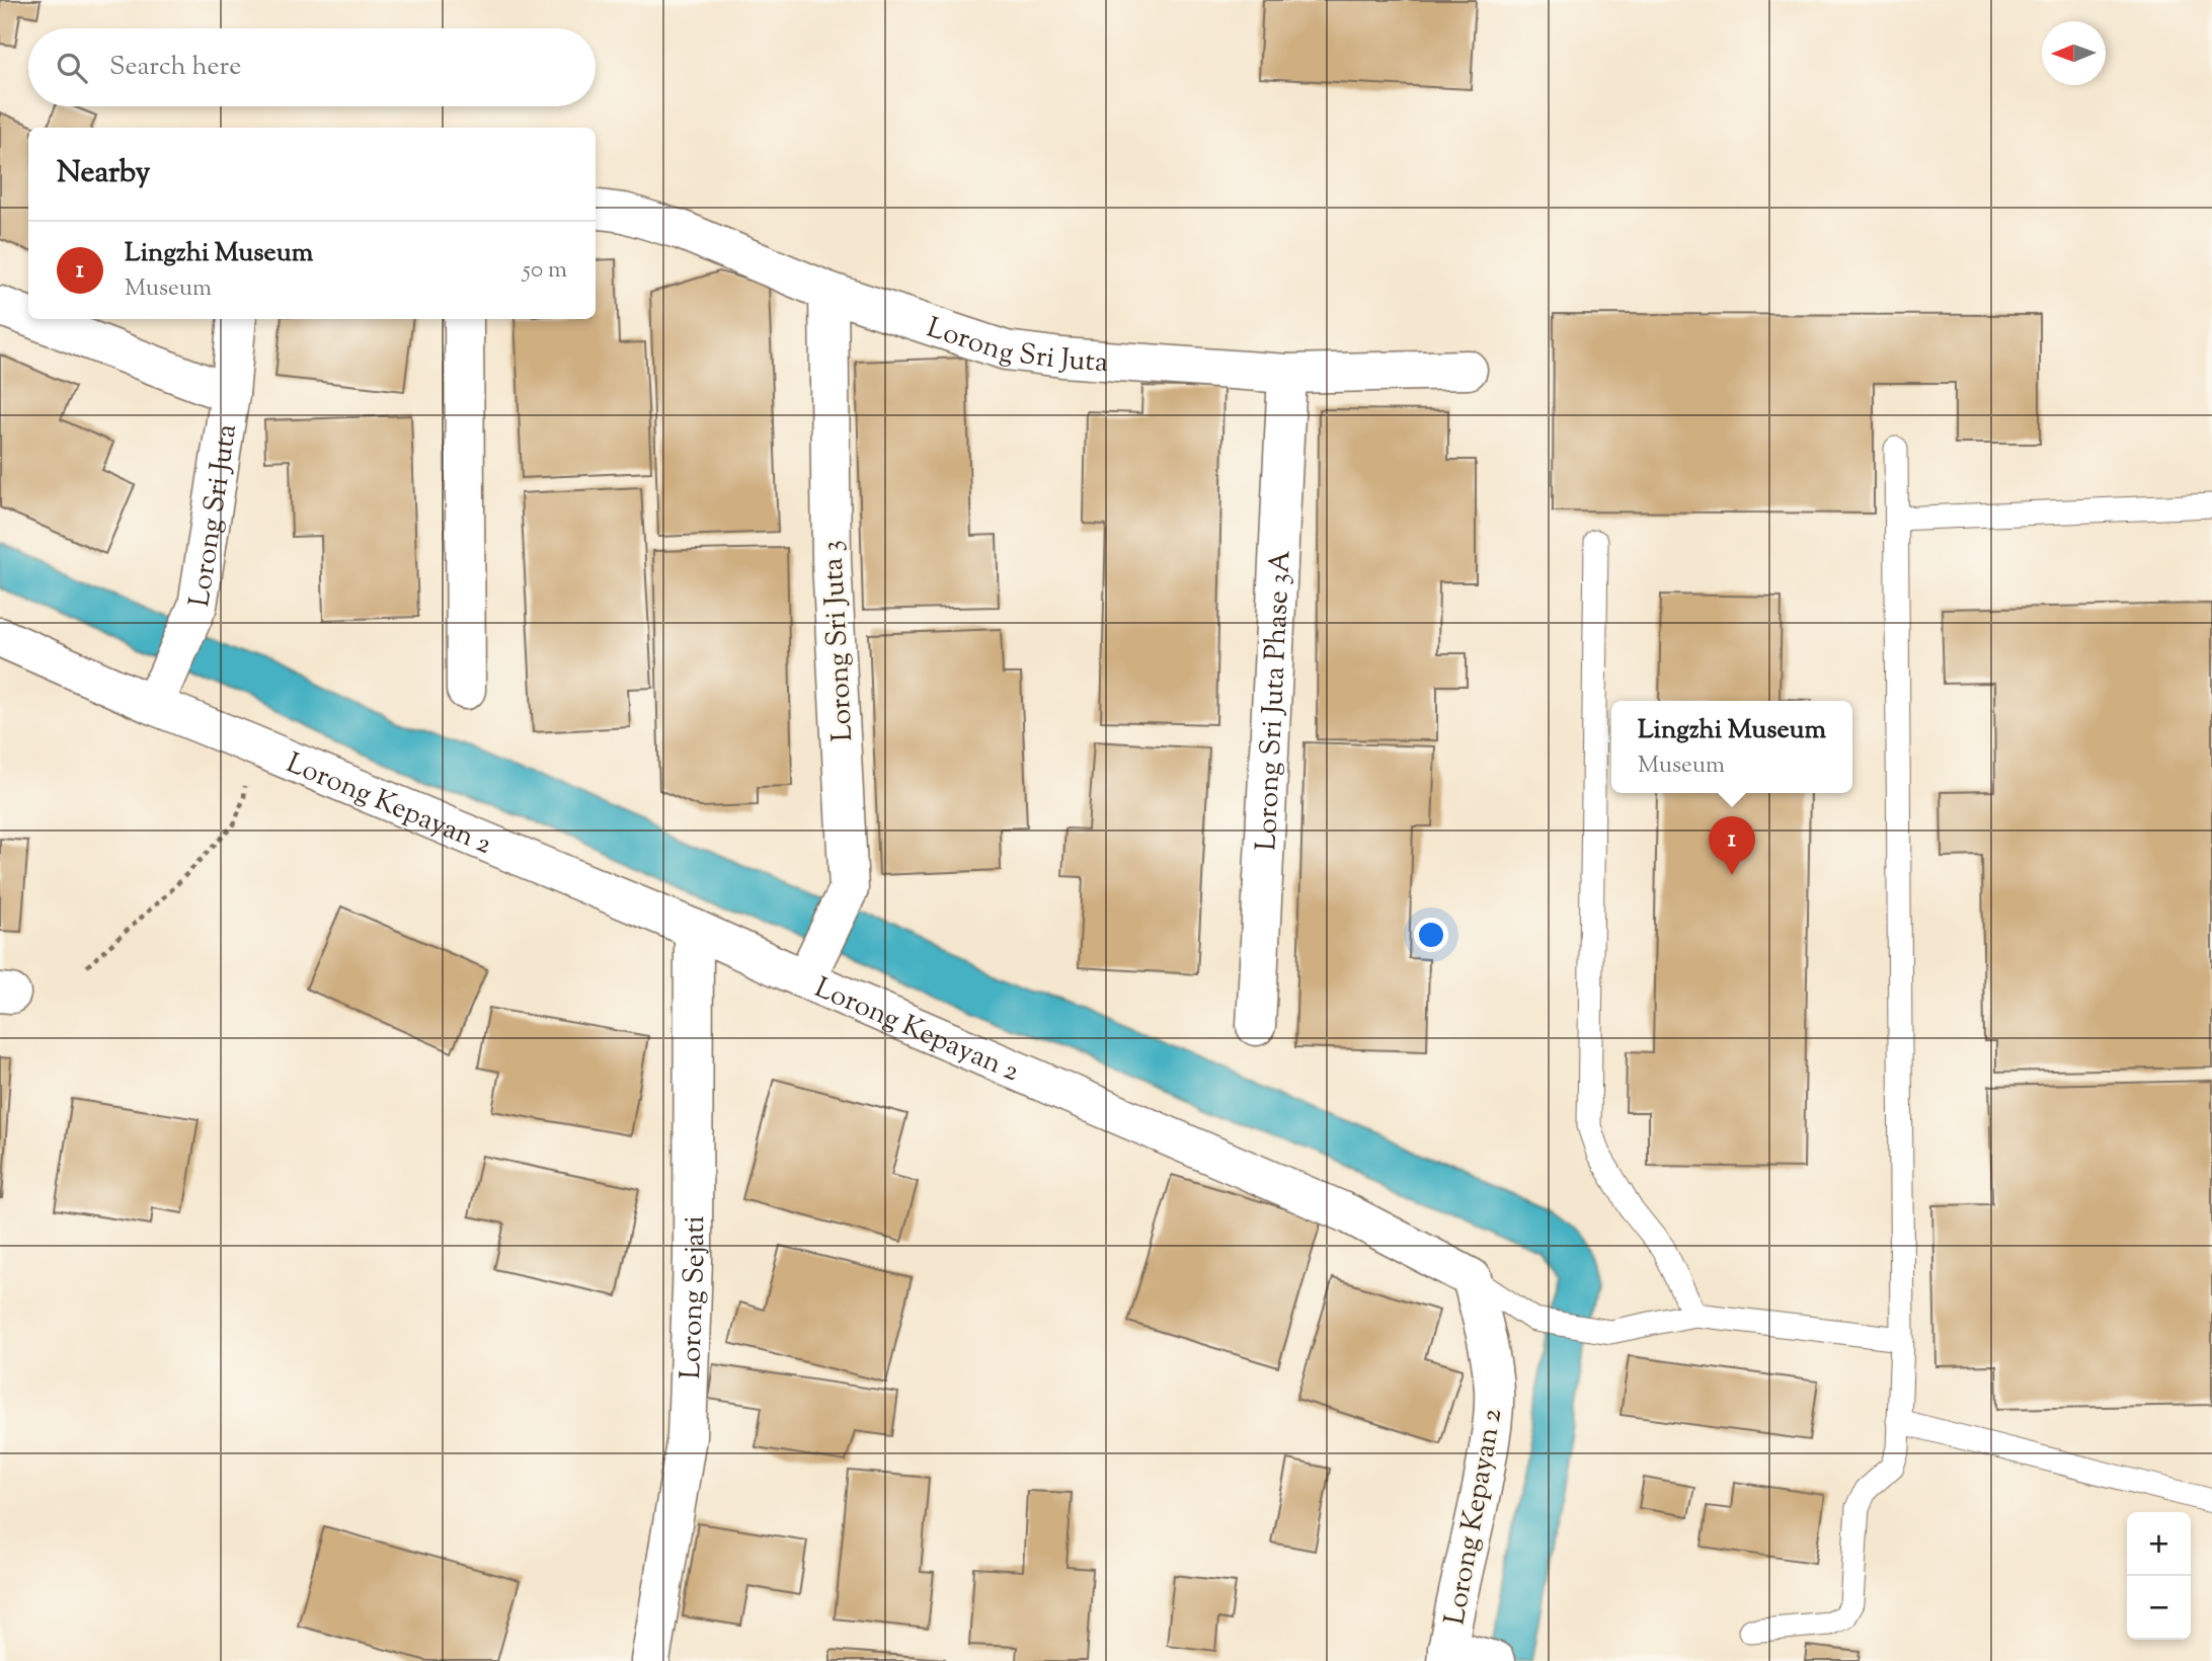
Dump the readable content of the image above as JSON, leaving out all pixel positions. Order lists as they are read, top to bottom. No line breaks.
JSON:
{"streets":{"street":["Lorong Sri Juta","Lorong Sri Juta 3","Lorong Sri Juta Phase 3A","Lorong Kepayan 2","Lorong Sejati"]},"crossings":[["Lorong Sri Juta","Lorong Sri Juta 3"],["Lorong Sri Juta","Lorong Sri Juta Phase 3A"],["Lorong Sri Juta","Lorong Kepayan 2"],["Lorong Sri Juta 3","Lorong Kepayan 2"],["Lorong Kepayan 2","Lorong Sejati"]],"north":"left","page":{"search":"Search here","heading":"Nearby","list":[{"mark":"1","name":"Lingzhi Museum","note":"Museum","value":"50 m"}],"popup":["Lingzhi Museum","Museum"],"pins":"1","map_buttons":["+","−"]}}
